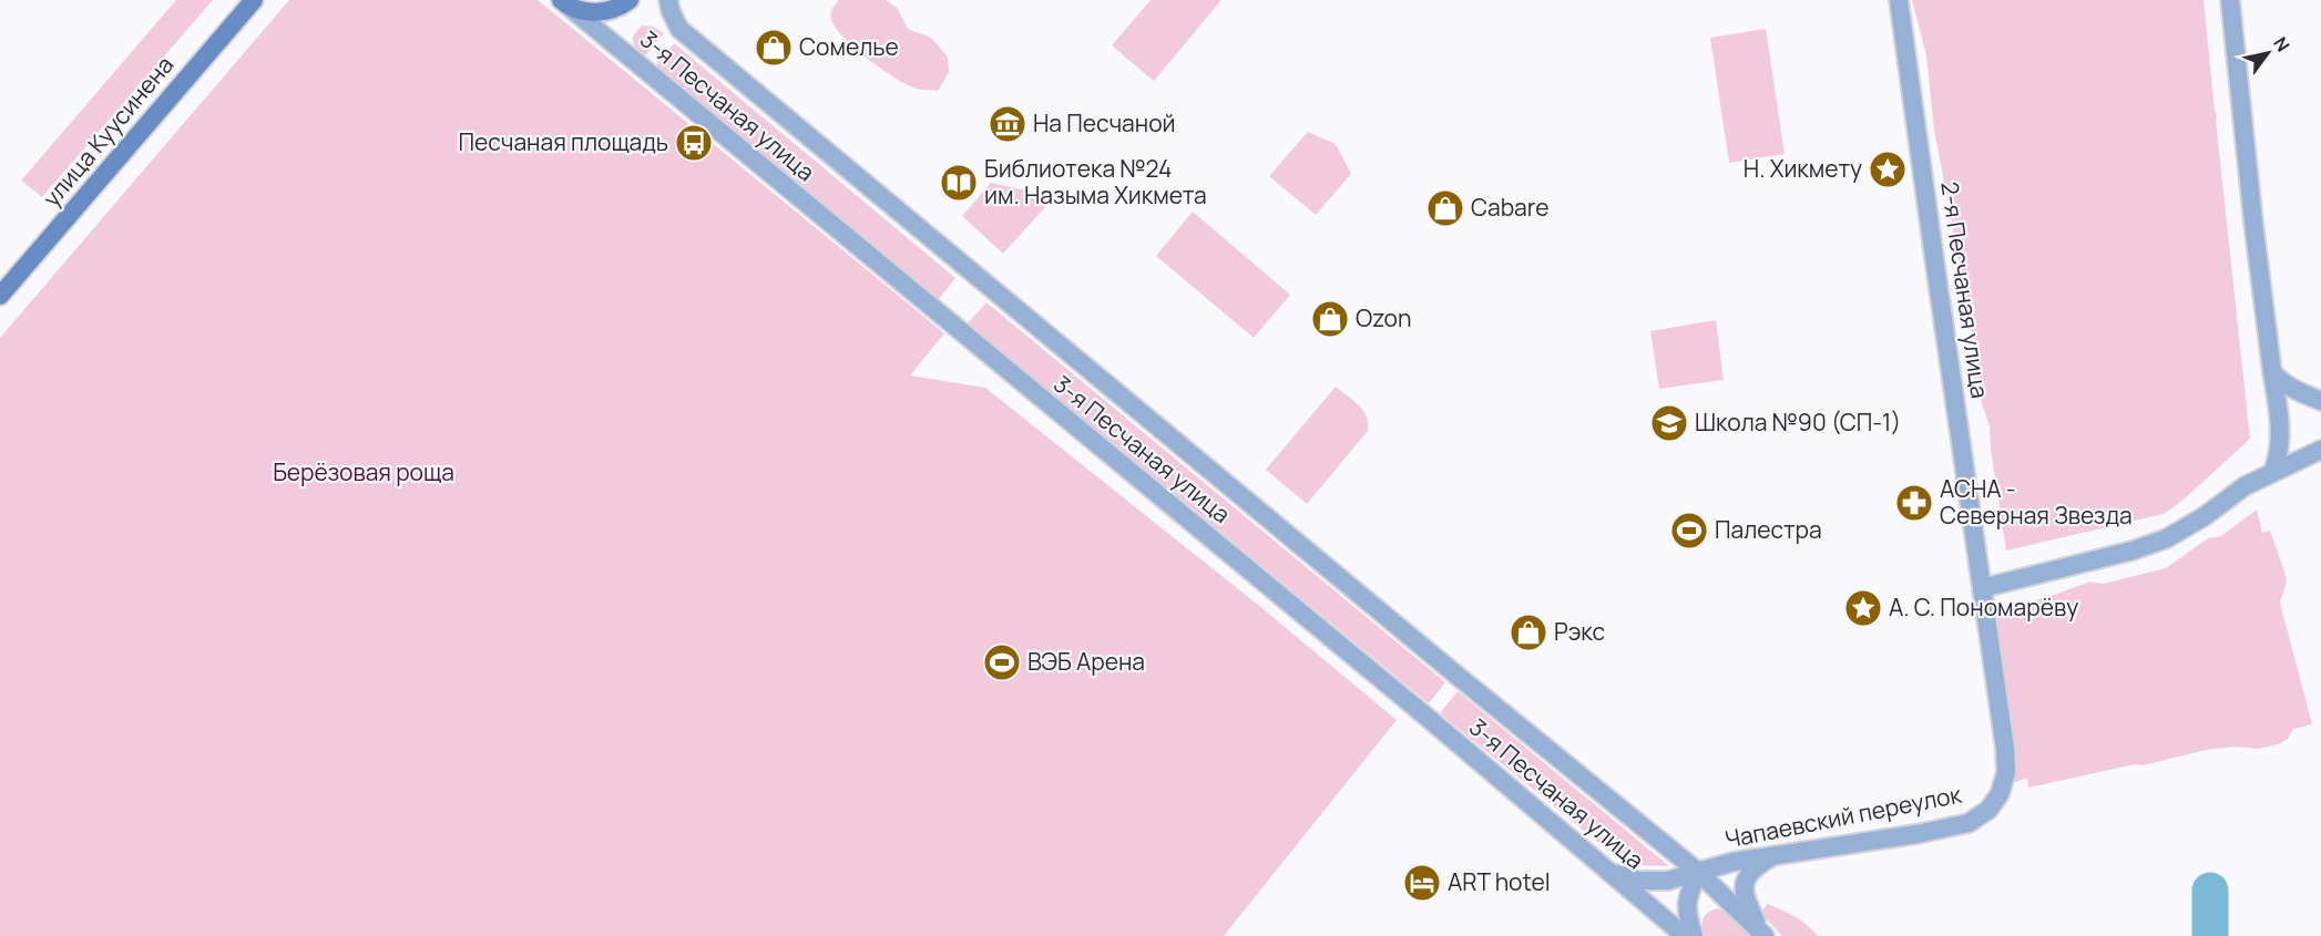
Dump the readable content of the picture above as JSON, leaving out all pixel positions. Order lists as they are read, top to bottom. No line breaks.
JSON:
{"streets":{"main road":["улица Куусинена"],"street":["3-я Песчаная улица","2-я Песчаная улица","Чапаевский переулок"]},"crossings":[["3-я Песчаная улица","Чапаевский переулок"],["2-я Песчаная улица","Чапаевский переулок"]],"parks":["Берёзовая роща"],"places":{"shop":["Сомелье","Cabare","Ozon","Рэкс"],"museum":["На Песчаной"],"bus stop":["Песчаная площадь"],"place":["Н. Хикмету","А. С. Пономарёву"],"library":["Библиотека №24 им. Назыма Хикмета"],"school or university":["Школа №90 (СП-1)"],"pharmacy":["АСНА - Северная Звезда"],"sports":["Палестра","ВЭБ Арена"],"hotel":["ART hotel"]},"north":"top right"}
